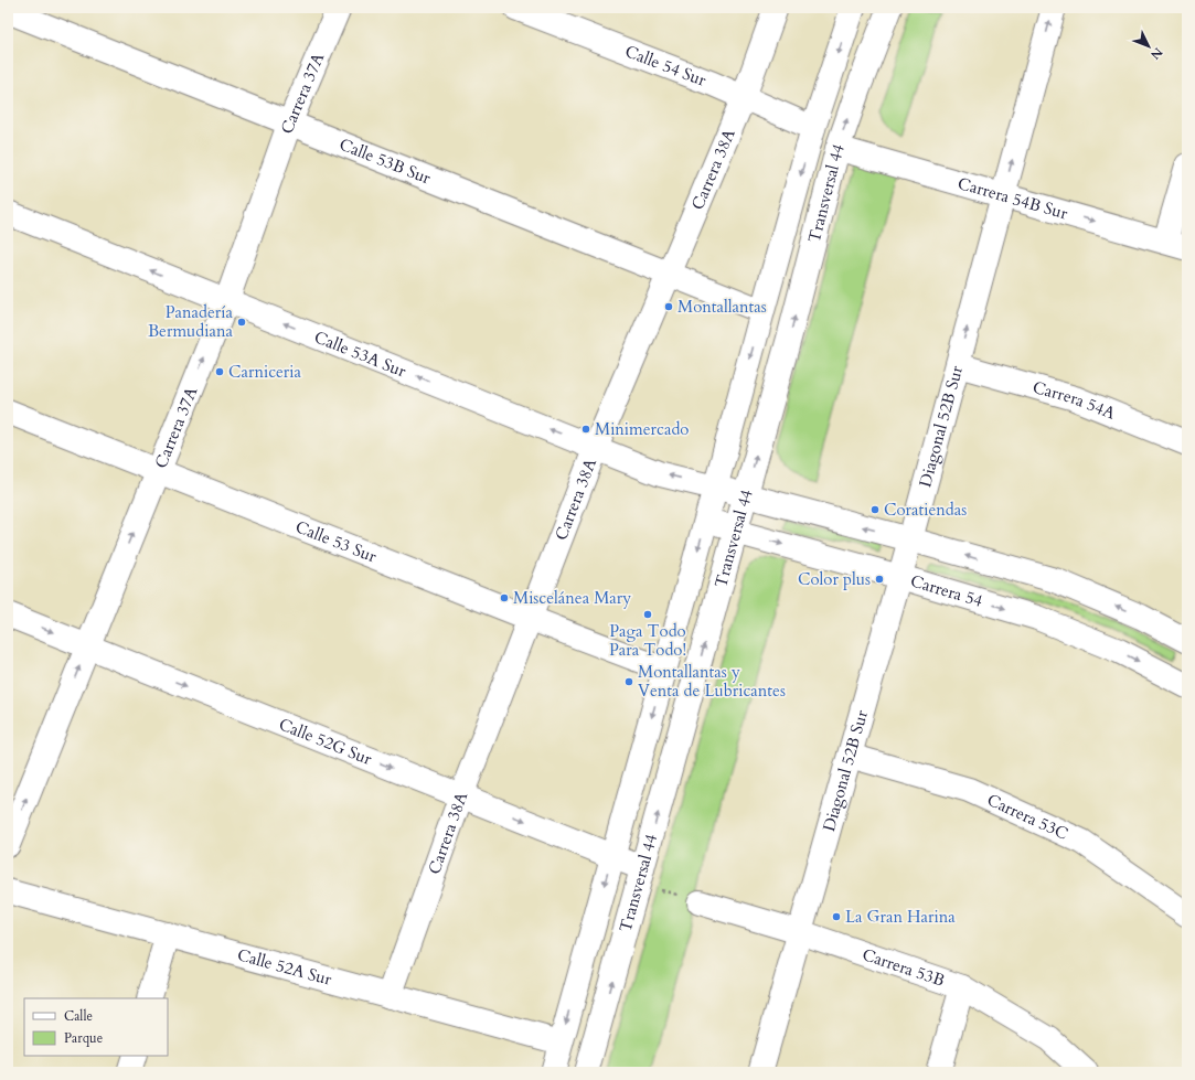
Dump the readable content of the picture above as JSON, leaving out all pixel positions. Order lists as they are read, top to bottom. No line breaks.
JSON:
{"streets":{"street":["Calle 54 Sur","Carrera 37A","Calle 53B Sur","Carrera 38A","Transversal 44","Carrera 54B Sur","Calle 53A Sur","Carrera 54A","Diagonal 52B Sur","Calle 53 Sur","Carrera 54","Calle 52G Sur","Carrera 53C","Calle 52A Sur","Carrera 53B"]},"crossings":[["Calle 54 Sur","Carrera 38A"],["Calle 54 Sur","Transversal 44"],["Carrera 37A","Calle 53B Sur"],["Carrera 37A","Calle 53A Sur"],["Carrera 37A","Calle 53 Sur"],["Carrera 37A","Calle 52G Sur"],["Calle 53B Sur","Carrera 38A"],["Calle 53B Sur","Transversal 44"],["Carrera 38A","Calle 53A Sur"],["Carrera 38A","Calle 53 Sur"],["Carrera 38A","Calle 52G Sur"],["Carrera 38A","Calle 52A Sur"],["Transversal 44","Carrera 54B Sur"],["Transversal 44","Calle 53A Sur"],["Transversal 44","Calle 53 Sur"],["Transversal 44","Carrera 54"],["Transversal 44","Calle 52G Sur"],["Transversal 44","Calle 52A Sur"],["Carrera 54B Sur","Diagonal 52B Sur"],["Calle 53A Sur","Carrera 54"],["Carrera 54A","Diagonal 52B Sur"],["Diagonal 52B Sur","Carrera 54"],["Diagonal 52B Sur","Carrera 53C"],["Diagonal 52B Sur","Carrera 53B"]],"one_way":["Carrera 37A","Carrera 54B Sur","Calle 53A Sur","Calle 52G Sur"],"places":["Montallantas","Panadería Bermudiana","Carniceria","Minimercado","Coratiendas","Color plus","Miscelánea Mary","Paga Todo Para Todo!","Montallantas y Venta de Lubricantes","La Gran Harina"],"legend":["Calle","Parque"],"north":"bottom right"}
